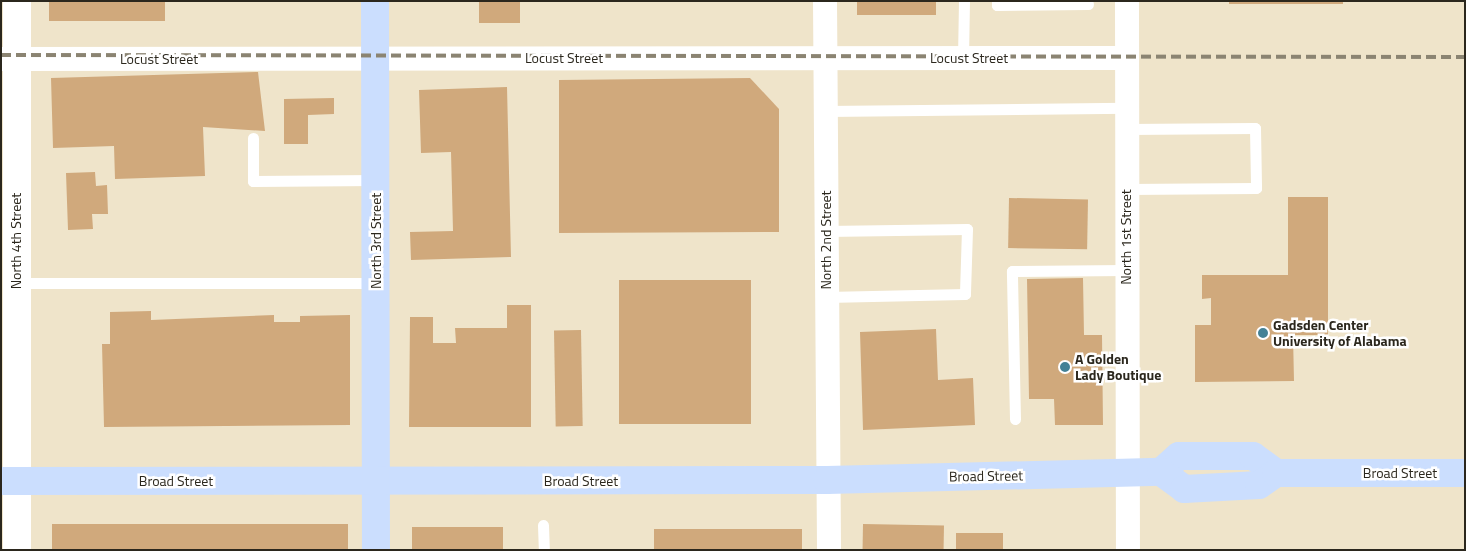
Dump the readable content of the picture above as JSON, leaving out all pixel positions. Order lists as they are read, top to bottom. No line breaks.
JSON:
{"streets":{"main road":["North 3rd Street","Broad Street"],"street":["Locust Street","North 1st Street","North 2nd Street","North 4th Street"]},"crossings":[["Locust Street","North 1st Street"],["Locust Street","North 2nd Street"],["Locust Street","North 4th Street"],["Locust Street","North 3rd Street"],["North 1st Street","Broad Street"],["North 2nd Street","Broad Street"],["North 4th Street","Broad Street"],["North 3rd Street","Broad Street"]],"places":["Gadsden Center University of Alabama","A Golden Lady Boutique"]}
